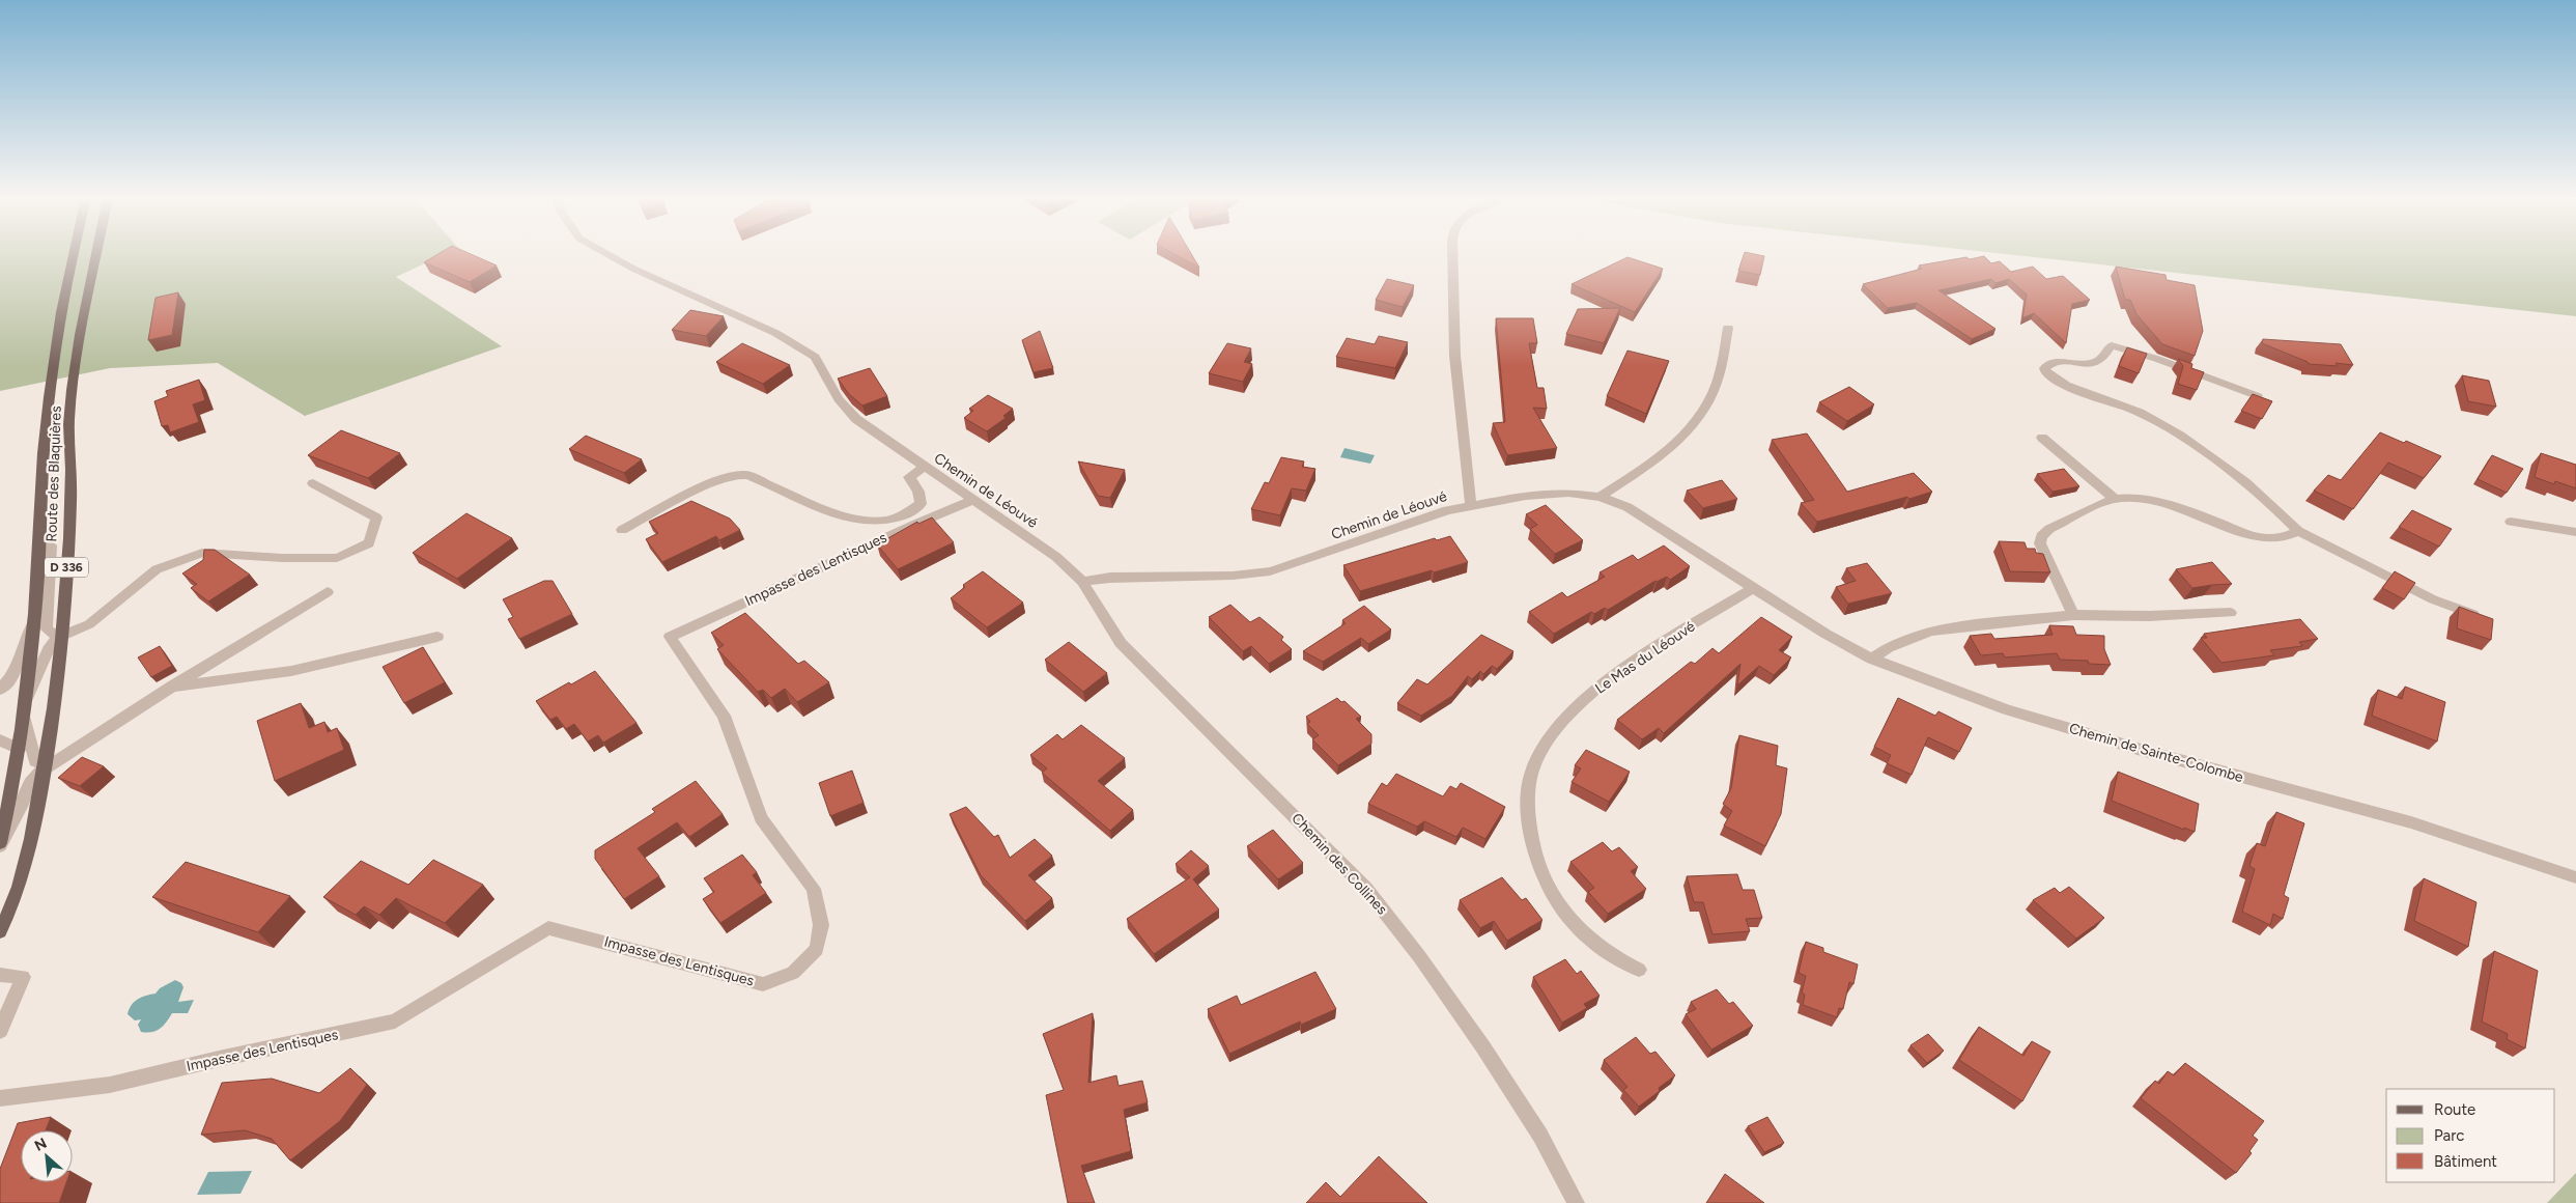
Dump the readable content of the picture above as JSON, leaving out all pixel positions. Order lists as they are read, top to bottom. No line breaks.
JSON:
{"streets":{"main road":["Route des Blaquières","D 336"],"street":["Chemin de Léouvé","Impasse des Lentisques","Le Mas du Léouvé","Chemin de Sainte-Colombe","Chemin des Collines"]},"crossings":[["Chemin de Léouvé","Impasse des Lentisques"],["Chemin de Léouvé","Le Mas du Léouvé"],["Chemin de Léouvé","Chemin de Sainte-Colombe"],["Chemin de Léouvé","Chemin des Collines"],["Le Mas du Léouvé","Chemin de Sainte-Colombe"]],"legend":["Route","Parc","Bâtiment"],"north":"top left"}
